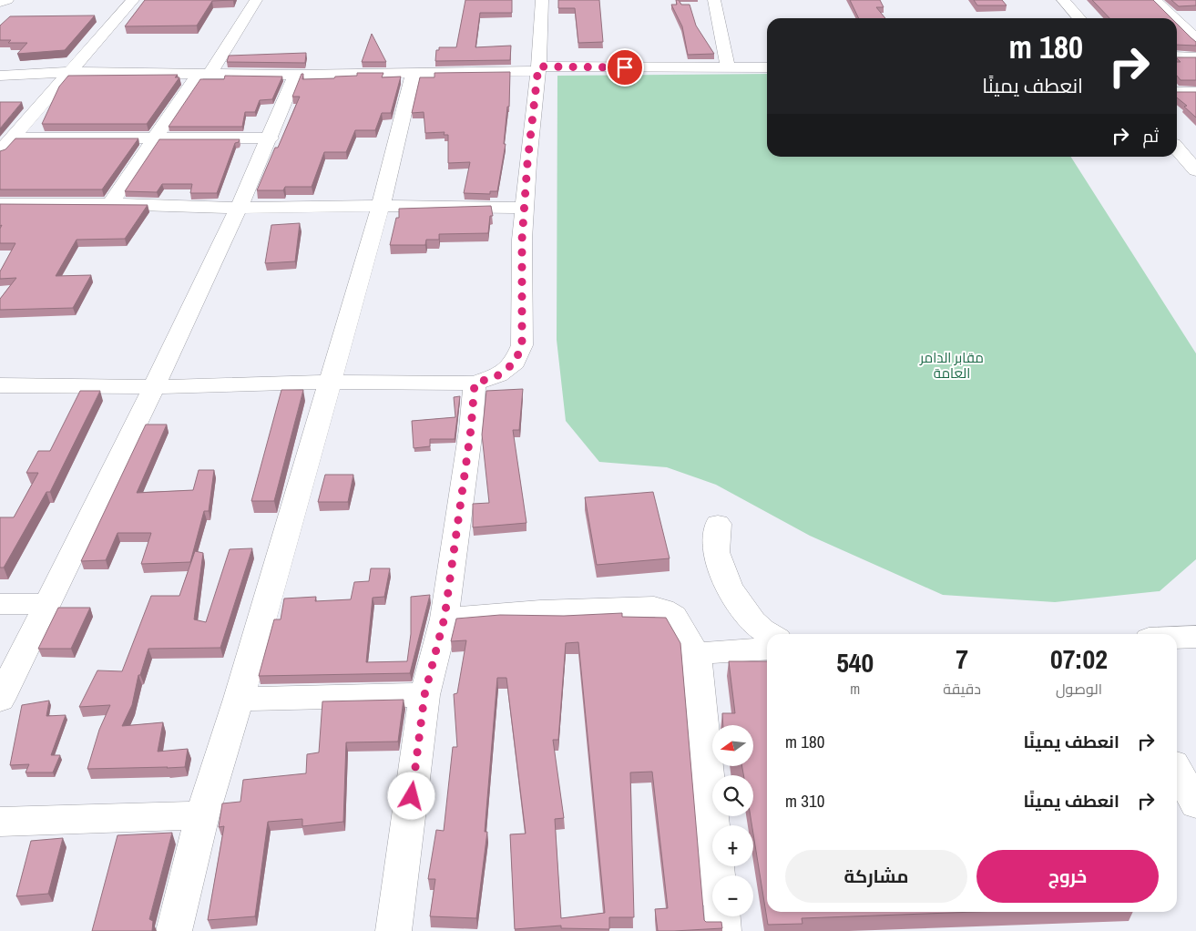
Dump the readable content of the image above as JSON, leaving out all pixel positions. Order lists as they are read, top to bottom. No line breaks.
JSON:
{"parks":["مقابر الدامر العامة"],"north":"left","page":{"turn":["180 m","انعطف يمينًا"],"then":"ثم","eta":["07:02","الوصول","7","دقيقة","540","m"],"list":[{"name":"انعطف يمينًا","value":"180 m"},{"name":"انعطف يمينًا","value":"310 m"}],"map_buttons":["+","−"],"buttons":["خروج","مشاركة"]}}
